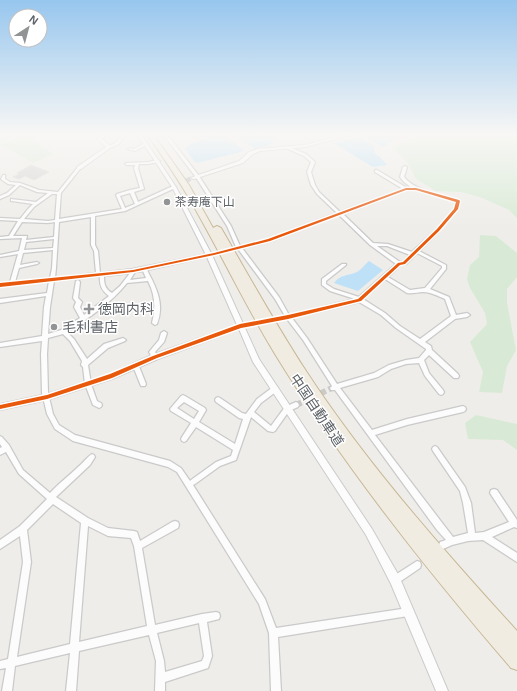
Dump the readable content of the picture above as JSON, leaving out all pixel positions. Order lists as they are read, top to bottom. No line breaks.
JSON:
{"streets":{"highway":["中国自動車道"]},"places":{"other":["茶寿庵下山","毛利書店"],"health":["徳岡内科"]},"north":"top right"}
